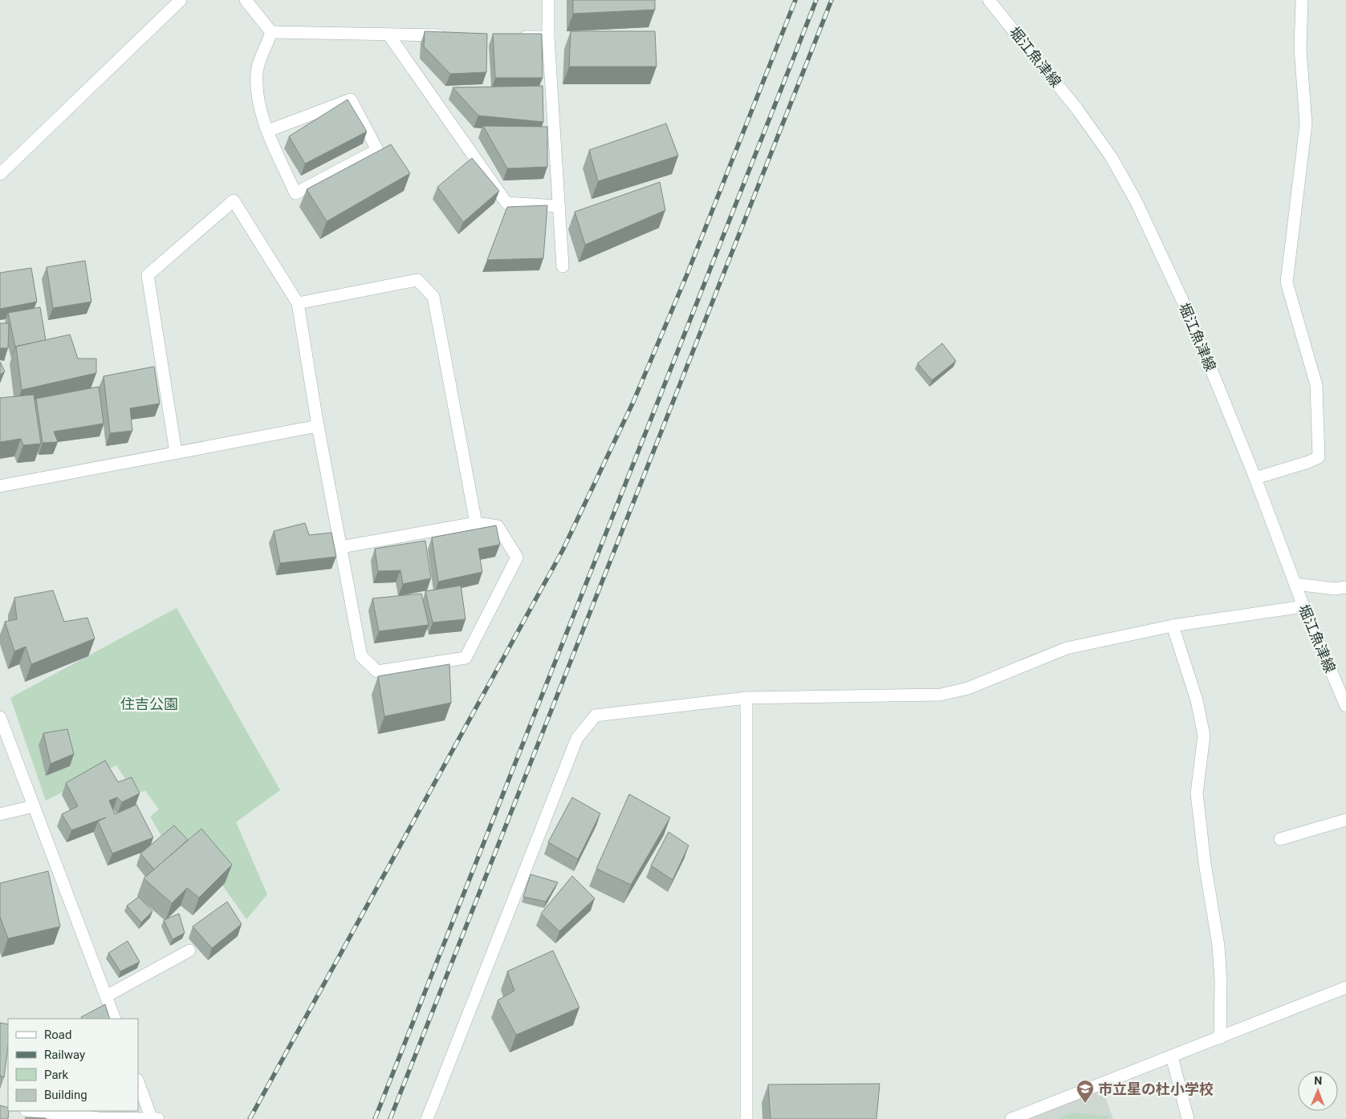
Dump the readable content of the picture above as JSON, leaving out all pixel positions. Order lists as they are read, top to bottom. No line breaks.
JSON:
{"streets":{"street":["堀江魚津線"]},"parks":["住吉公園"],"places":{"school or university":["市立星の杜小学校"]},"legend":["Road","Railway","Park","Building"],"north":"top"}
